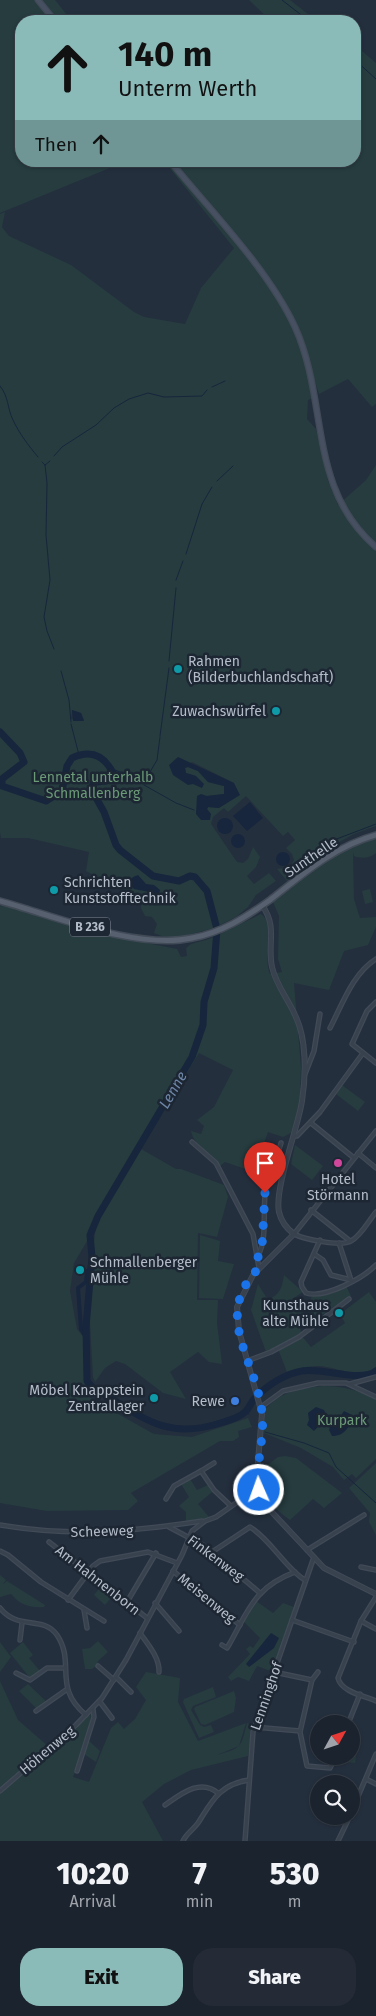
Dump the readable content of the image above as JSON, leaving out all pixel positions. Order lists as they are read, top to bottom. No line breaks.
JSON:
{"streets":{"main road":["Sunthelle","B 236"],"street":["Scheeweg","Finkenweg","Am Hahnenborn","Meisenweg","Lenninghof","Höhenweg"]},"crossings":[["Sunthelle","B 236"],["Scheeweg","Finkenweg"],["Scheeweg","Höhenweg"],["Finkenweg","Höhenweg"],["Am Hahnenborn","Höhenweg"],["Meisenweg","Höhenweg"]],"water":["Lenne"],"parks":["Lennetal unterhalb Schmallenberg","Kurpark"],"places":["Rahmen (Bilderbuchlandschaft)","Zuwachswürfel","Schrichten Kunststofftechnik","Hotel Störmann","Schmallenberger Mühle","Kunsthaus alte Mühle","Möbel Knappstein Zentrallager","Rewe"],"north":"top right","page":{"turn":["140 m","Unterm Werth"],"then":"Then","eta":["10:20","Arrival","7","min","530","m"],"buttons":["Exit","Share"]}}
